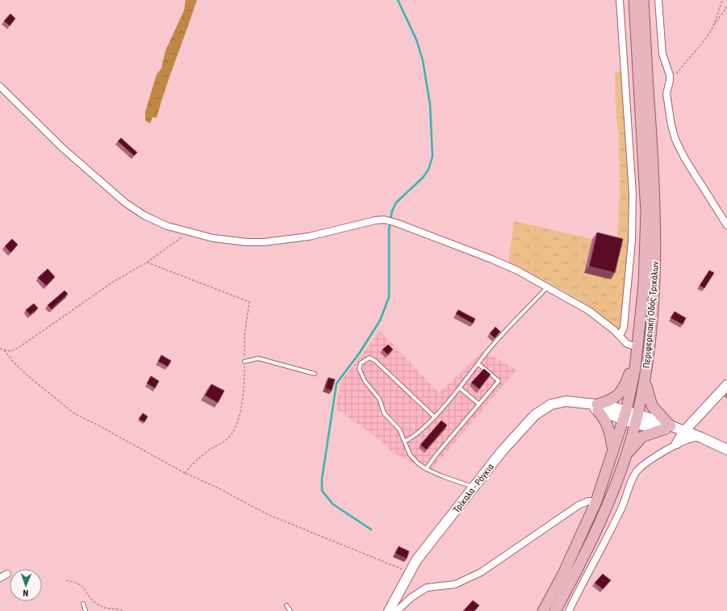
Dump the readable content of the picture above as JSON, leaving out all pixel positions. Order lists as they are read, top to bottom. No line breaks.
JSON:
{"streets":{"main road":["Περιφερειακή Οδός Τρικάλων"],"street":["Τρίκαλα - Ρόγκια"]},"crossings":[["Περιφερειακή Οδός Τρικάλων","Τρίκαλα - Ρόγκια"]],"north":"bottom"}
